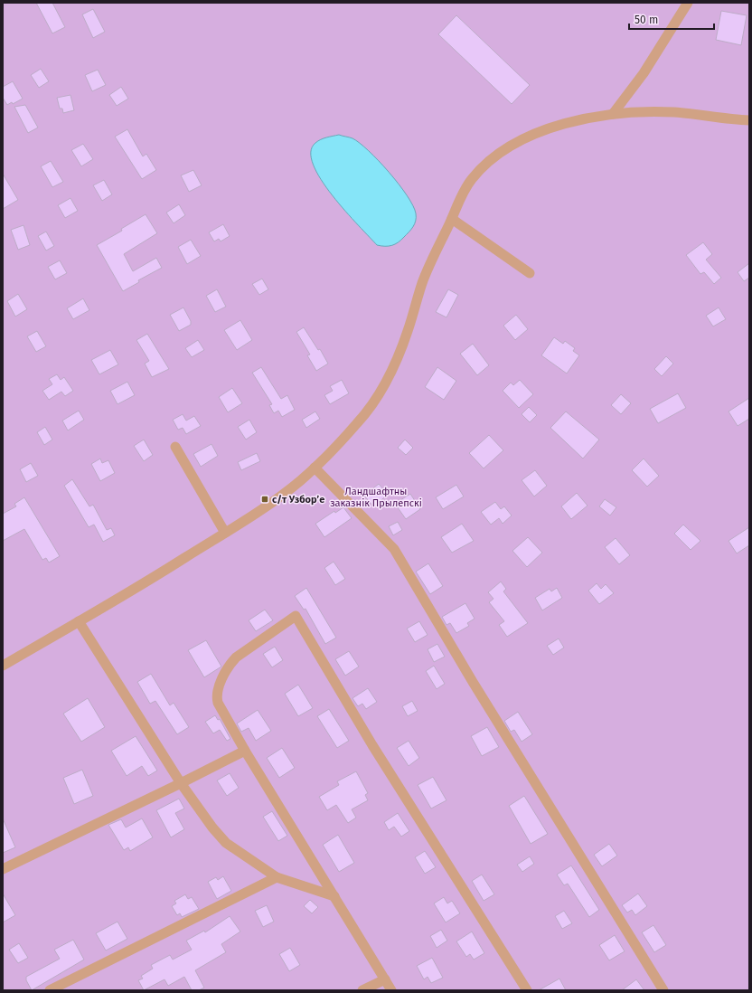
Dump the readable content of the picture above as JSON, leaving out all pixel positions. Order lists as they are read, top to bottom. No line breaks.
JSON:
{"parks":["Ландшафтны заказнік Прылепскі"],"places":{"transit":["с/т Узборʼе"]},"scale_bar":"50 m"}
